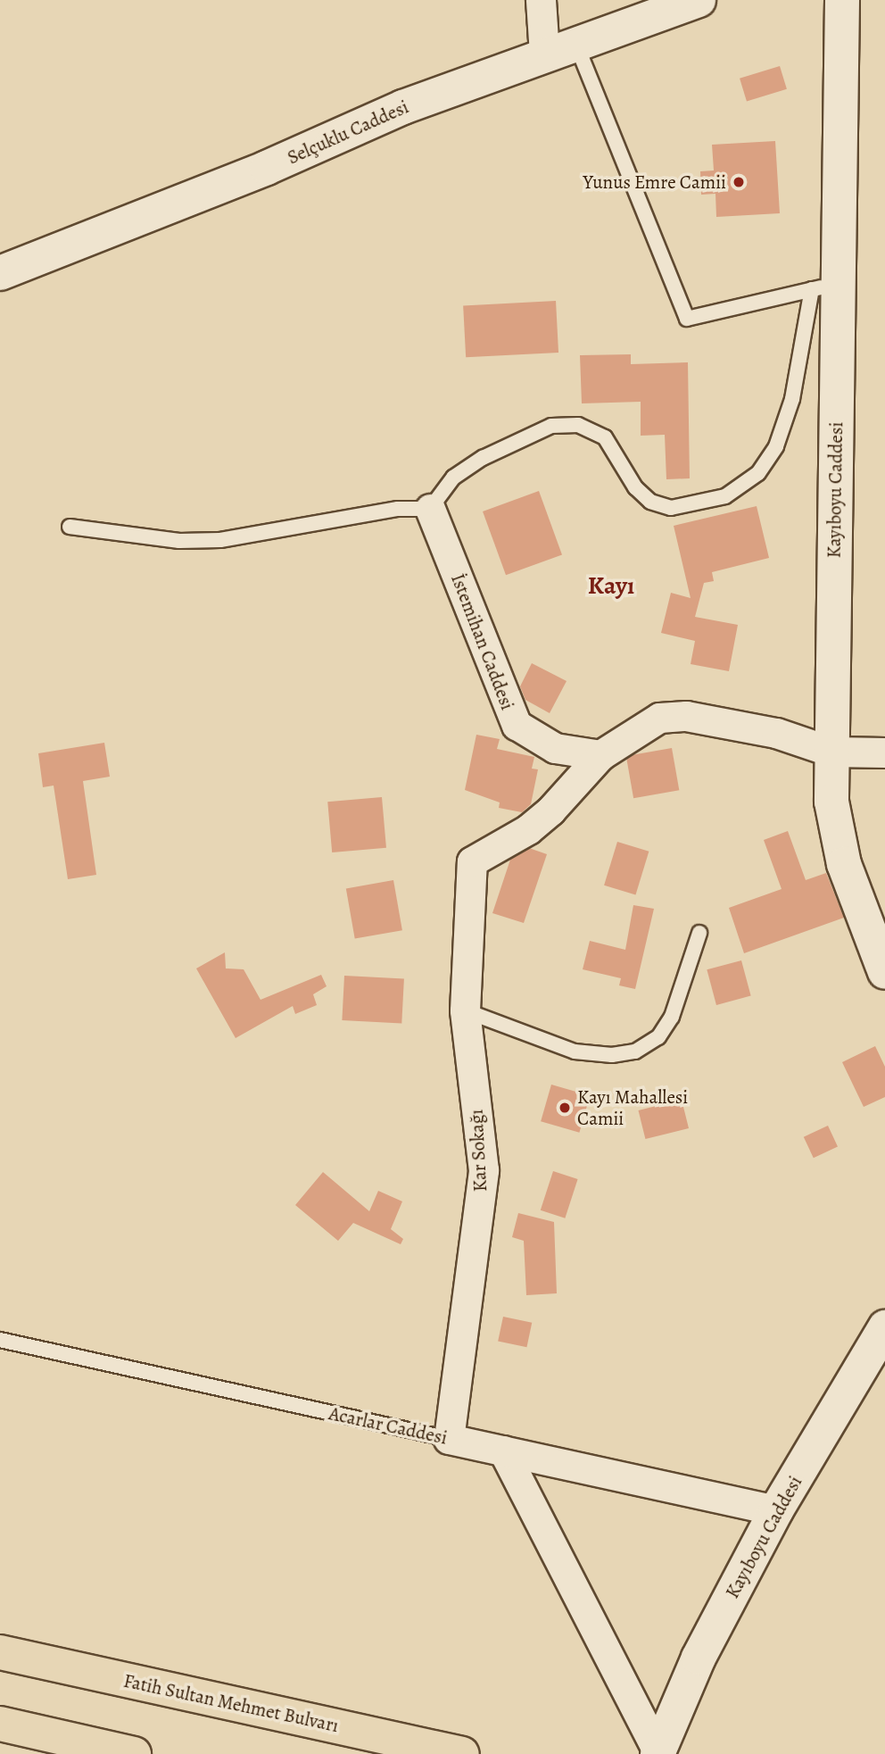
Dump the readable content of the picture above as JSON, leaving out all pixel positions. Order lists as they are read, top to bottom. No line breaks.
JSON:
{"streets":{"highway":["Fatih Sultan Mehmet Bulvarı"],"street":["Selçuklu Caddesi","Kayıboyu Caddesi","İstemihan Caddesi","Kar Sokağı","Acarlar Caddesi"]},"crossings":[["Kayıboyu Caddesi","Acarlar Caddesi"],["İstemihan Caddesi","Kar Sokağı"],["Kar Sokağı","Acarlar Caddesi"]],"districts":["Kayı"],"places":["Yunus Emre Camii","Kayı Mahallesi Camii"]}
